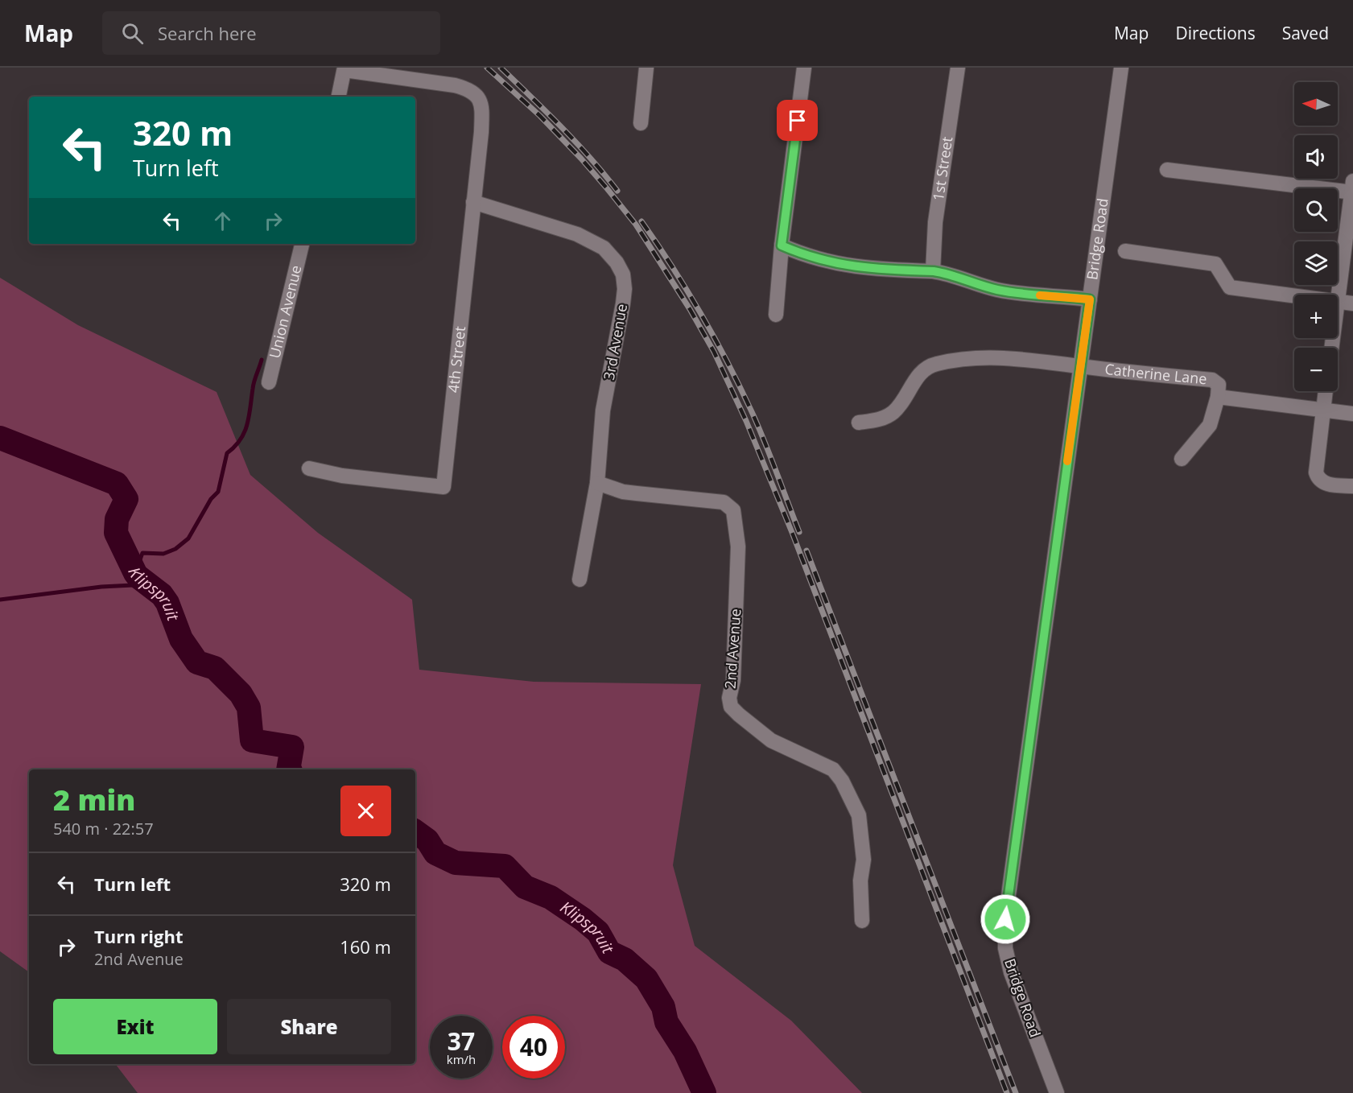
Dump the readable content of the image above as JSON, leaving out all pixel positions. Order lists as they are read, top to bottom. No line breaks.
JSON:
{"streets":{"street":["1st Street","Bridge Road","Union Avenue","3rd Avenue","4th Street","Catherine Lane","2nd Avenue"]},"crossings":[["Bridge Road","Catherine Lane"],["3rd Avenue","4th Street"],["3rd Avenue","2nd Avenue"]],"water":["Klipspruit"],"north":"left","page":{"header":"Map","search":"Search here","nav":["Map","Directions","Saved"],"map_buttons":["+","−"],"turn":["320 m","Turn left"],"heading":["2 min","540 m · 22:57"],"list":[{"name":"Turn left","value":"320 m"},{"name":"Turn right","note":"2nd Avenue","value":"160 m"}],"buttons":["Exit","Share"],"speed":"37 km/h","limit":"40"}}
